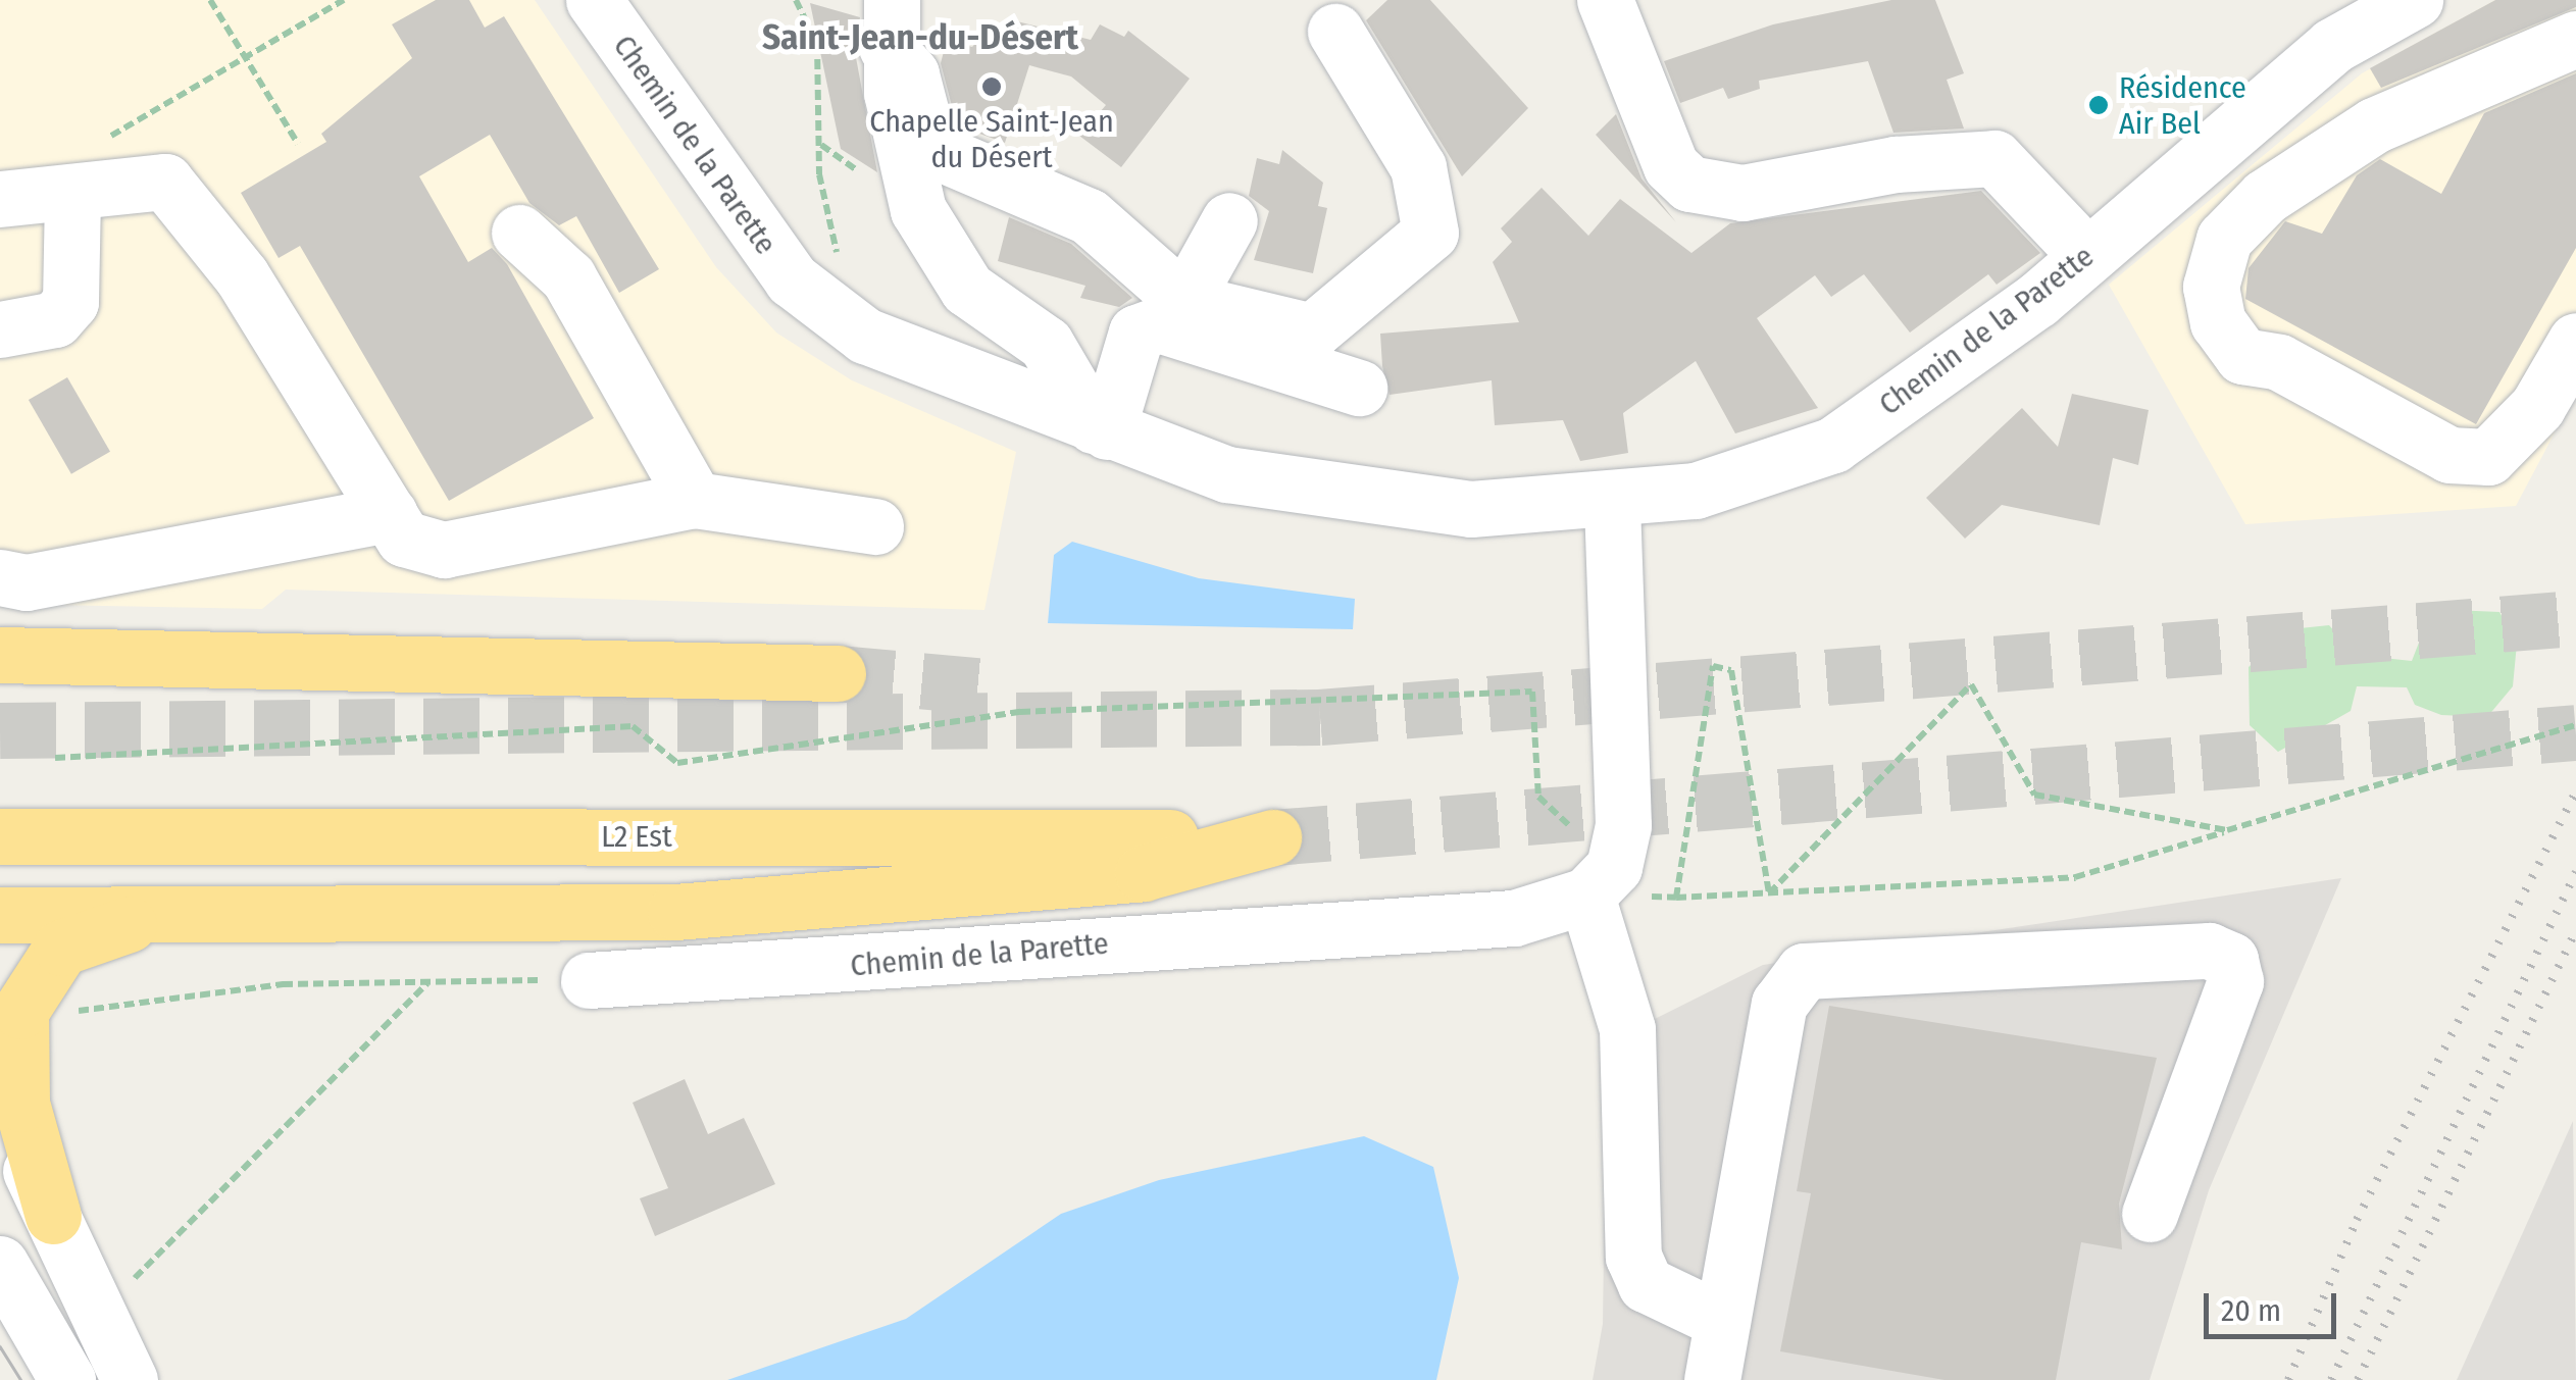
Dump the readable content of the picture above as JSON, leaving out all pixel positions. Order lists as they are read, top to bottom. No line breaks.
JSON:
{"streets":{"highway":["L2 Est"],"street":["Chemin de la Parette"]},"districts":["Saint-Jean-du-Désert"],"places":["Chapelle Saint-Jean du Désert","Résidence Air Bel"],"scale_bar":"20 m"}
